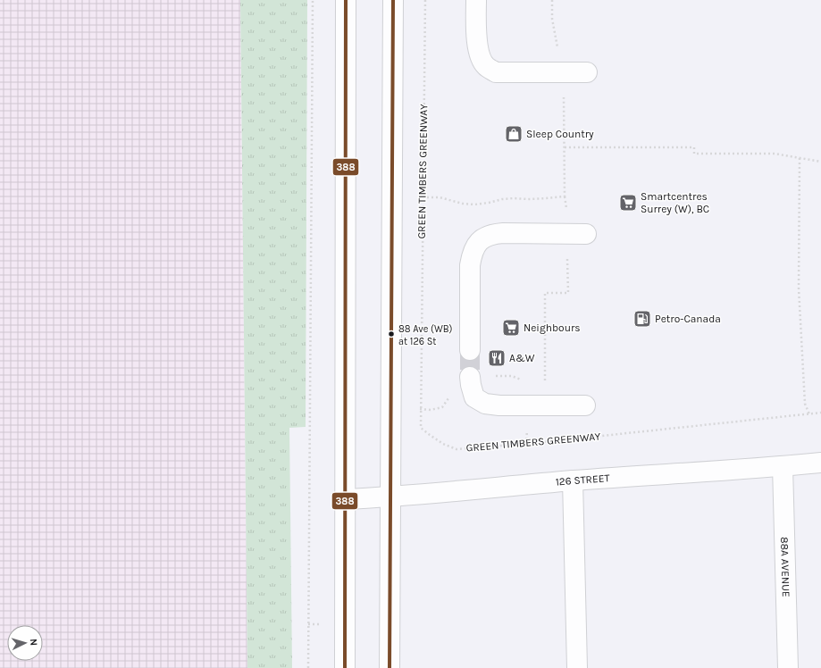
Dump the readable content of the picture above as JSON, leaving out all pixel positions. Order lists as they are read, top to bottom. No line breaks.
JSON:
{"streets":{"main road":["126 STREET","88A AVENUE"],"path":["GREEN TIMBERS GREENWAY"]},"crossings":[["126 STREET","88A AVENUE"]],"places":{"shop":["Sleep Country"],"supermarket":["Smartcentres Surrey (W), BC","Neighbours"],"fuel station":["Petro-Canada"],"other":["88 Ave (WB) at 126 St"],"restaurant":["A&W"]},"lines":["transit line 388"],"north":"right"}
